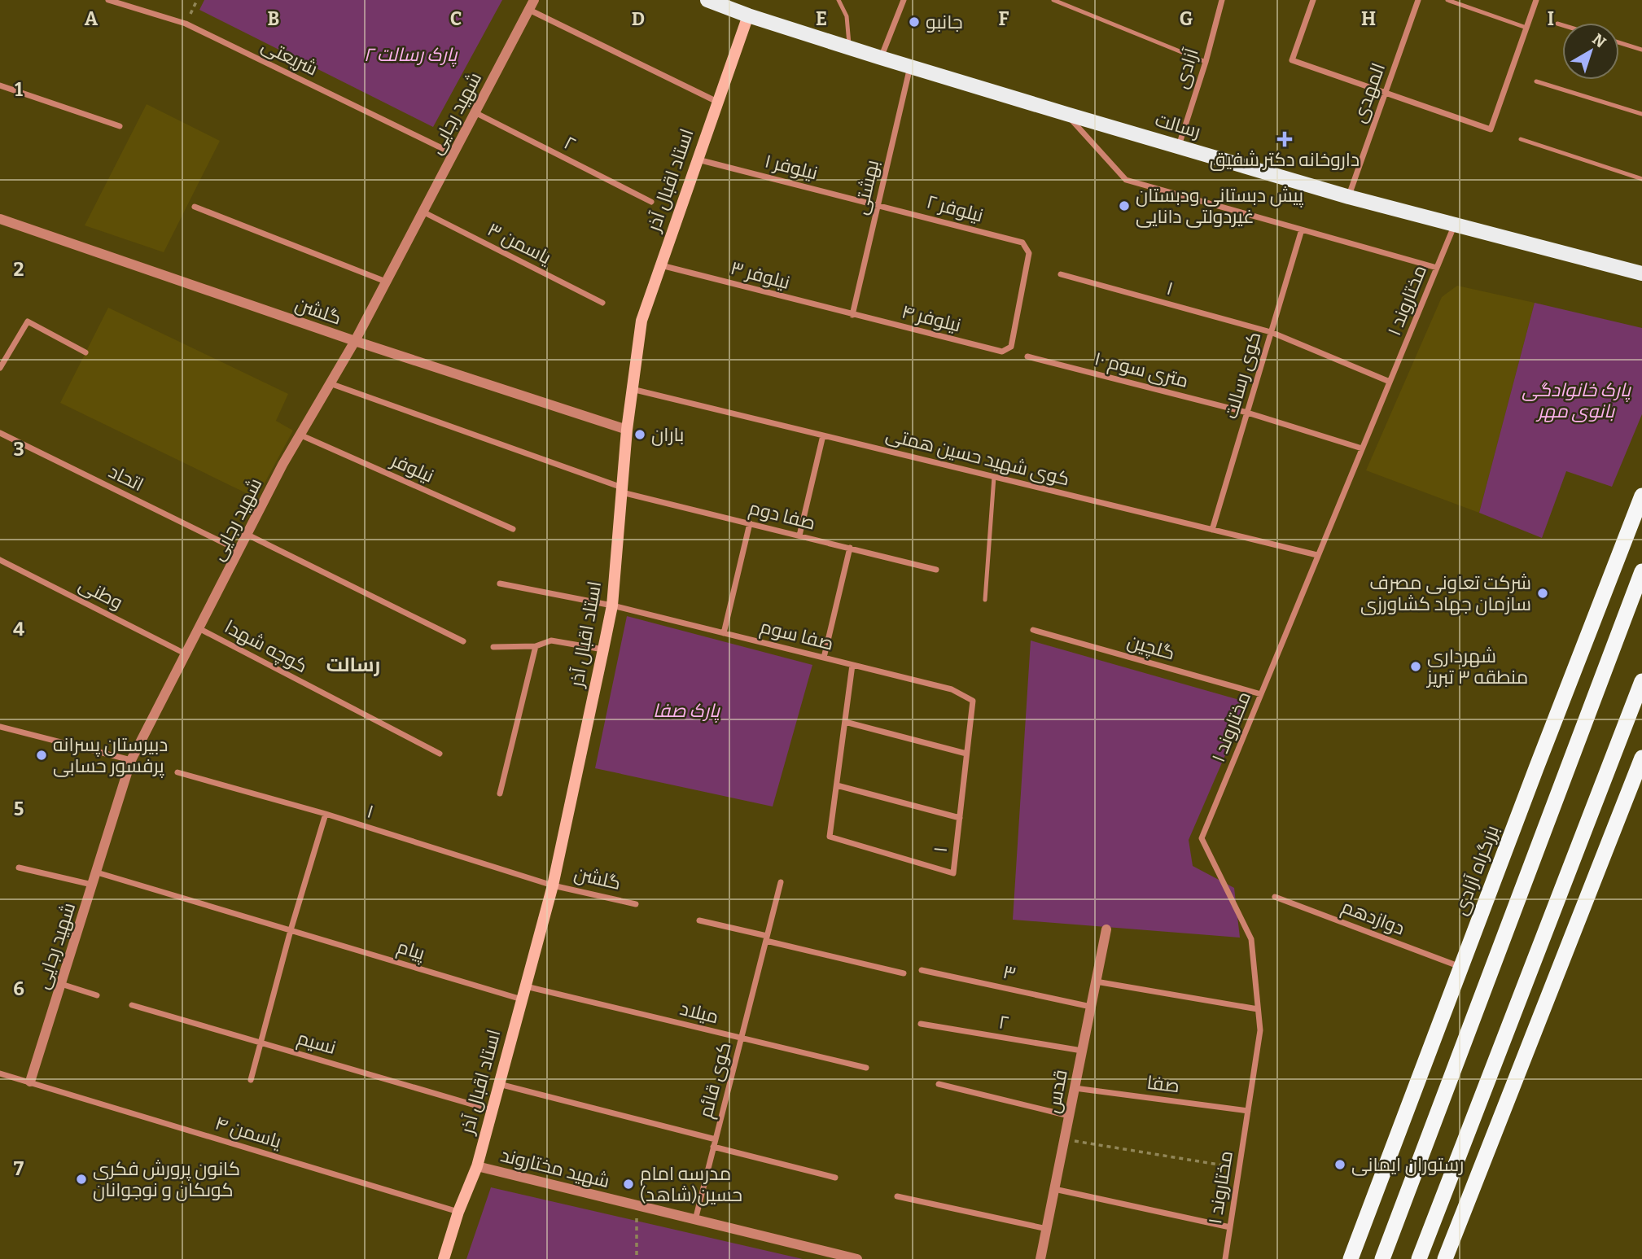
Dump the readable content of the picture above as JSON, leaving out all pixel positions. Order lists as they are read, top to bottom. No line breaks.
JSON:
{"streets":{"highway":["بزرگراه آزادی"],"main road":["رسالت","استاد اقبال آذر"],"street":["شریعتی","آزادی","المهدی","شهید رجایی","۲","نیلوفر ۱","بهشتی","نیلوفر ۲","یاسمن ۳","نیلوفر ۳","۱","مختاروند ۱","گلشن","نیلوفر ۴","۱۰ متری سوم","کوی رسالت","کوی شهید حسین همتی","نیلوفر","اتحاد","صفا دوم","وطنی","صفا سوم","کوچه شهدا","گلچین","دوازدهم","پیام","۳","میلاد","نسیم","کوی قائم","صفا","قدس","یاسمن ۴","شهید مختاروند"]},"crossings":[["شریعتی","شهید رجایی"],["آزادی","رسالت"],["المهدی","رسالت"],["شهید رجایی","۲"],["شهید رجایی","یاسمن ۳"],["شهید رجایی","گلشن"],["شهید رجایی","نیلوفر"],["شهید رجایی","اتحاد"],["شهید رجایی","صفا دوم"],["شهید رجایی","وطنی"],["شهید رجایی","کوچه شهدا"],["شهید رجایی","پیام"],["شهید رجایی","یاسمن ۴"],["رسالت","استاد اقبال آذر"],["رسالت","بهشتی"],["رسالت","مختاروند ۱"],["۲","قدس"],["نیلوفر ۱","استاد اقبال آذر"],["نیلوفر ۱","بهشتی"],["نیلوفر ۱","نیلوفر ۲"],["استاد اقبال آذر","نیلوفر ۳"],["استاد اقبال آذر","۱"],["استاد اقبال آذر","گلشن"],["استاد اقبال آذر","کوی شهید حسین همتی"],["استاد اقبال آذر","صفا دوم"],["استاد اقبال آذر","صفا سوم"],["استاد اقبال آذر","پیام"],["استاد اقبال آذر","میلاد"],["استاد اقبال آذر","نسیم"],["استاد اقبال آذر","یاسمن ۴"],["استاد اقبال آذر","شهید مختاروند"],["بهشتی","نیلوفر ۲"],["بهشتی","نیلوفر ۳"],["بهشتی","نیلوفر ۴"],["نیلوفر ۲","نیلوفر ۴"],["نیلوفر ۳","نیلوفر ۴"],["۱","گلشن"],["۱","کوی رسالت"],["۱","صفا سوم"],["مختاروند ۱","کوی شهید حسین همتی"],["مختاروند ۱","گلچین"],["مختاروند ۱","صفا"],["۱۰ متری سوم","کوی رسالت"],["کوی رسالت","کوی شهید حسین همتی"],["بزرگراه آزادی","دوازدهم"],["۳","قدس"],["میلاد","کوی قائم"],["کوی قائم","شهید مختاروند"],["صفا","قدس"]],"districts":["رسالت"],"parks":["پارک رسالت ۲","پارک خانوادگی بانوی مهر","پارک صفا"],"places":{"other":["جانبو","پیش دبستانی ودبستان غیردولتی دانایی","باران","شرکت تعاونی مصرف سازمان جهاد کشاورزی","شهرداری منطقه ۳ تبریز","دبیرستان پسرانه پرفسور حسابی","رستوران ایمانی","کانون پرورش فکرى کوىکان و نوجوانان","مدرسه امام حسین(شاهد)"],"health":["داروخانه دکتر شفیق"]},"north":"top right","grid":{"columns":["A","B","C","D","E","F","G","H","I"],"rows":["1","2","3","4","5","6","7"]}}
